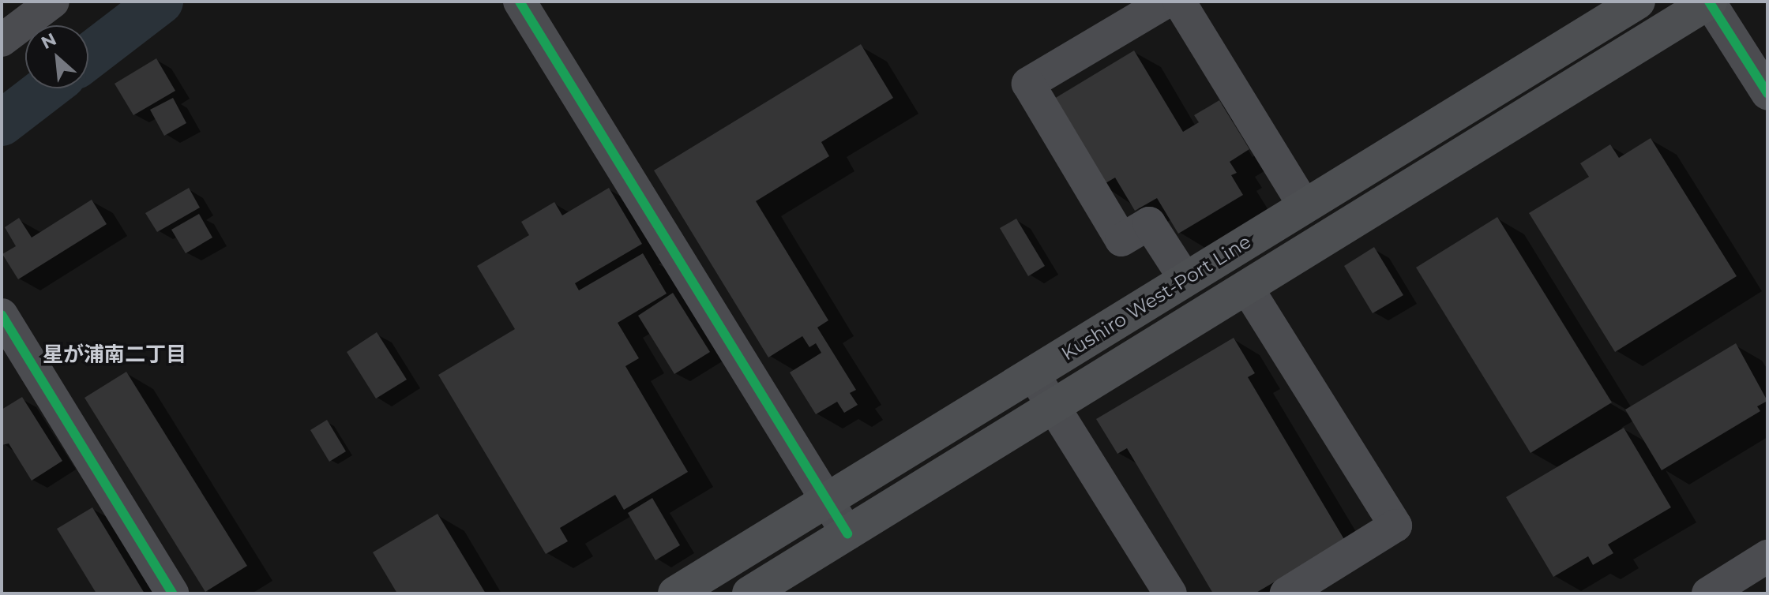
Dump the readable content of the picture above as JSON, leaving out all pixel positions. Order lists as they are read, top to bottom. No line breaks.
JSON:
{"streets":{"main road":["Kushiro West-Port Line"]},"districts":["星が浦南二丁目"],"north":"top left"}
